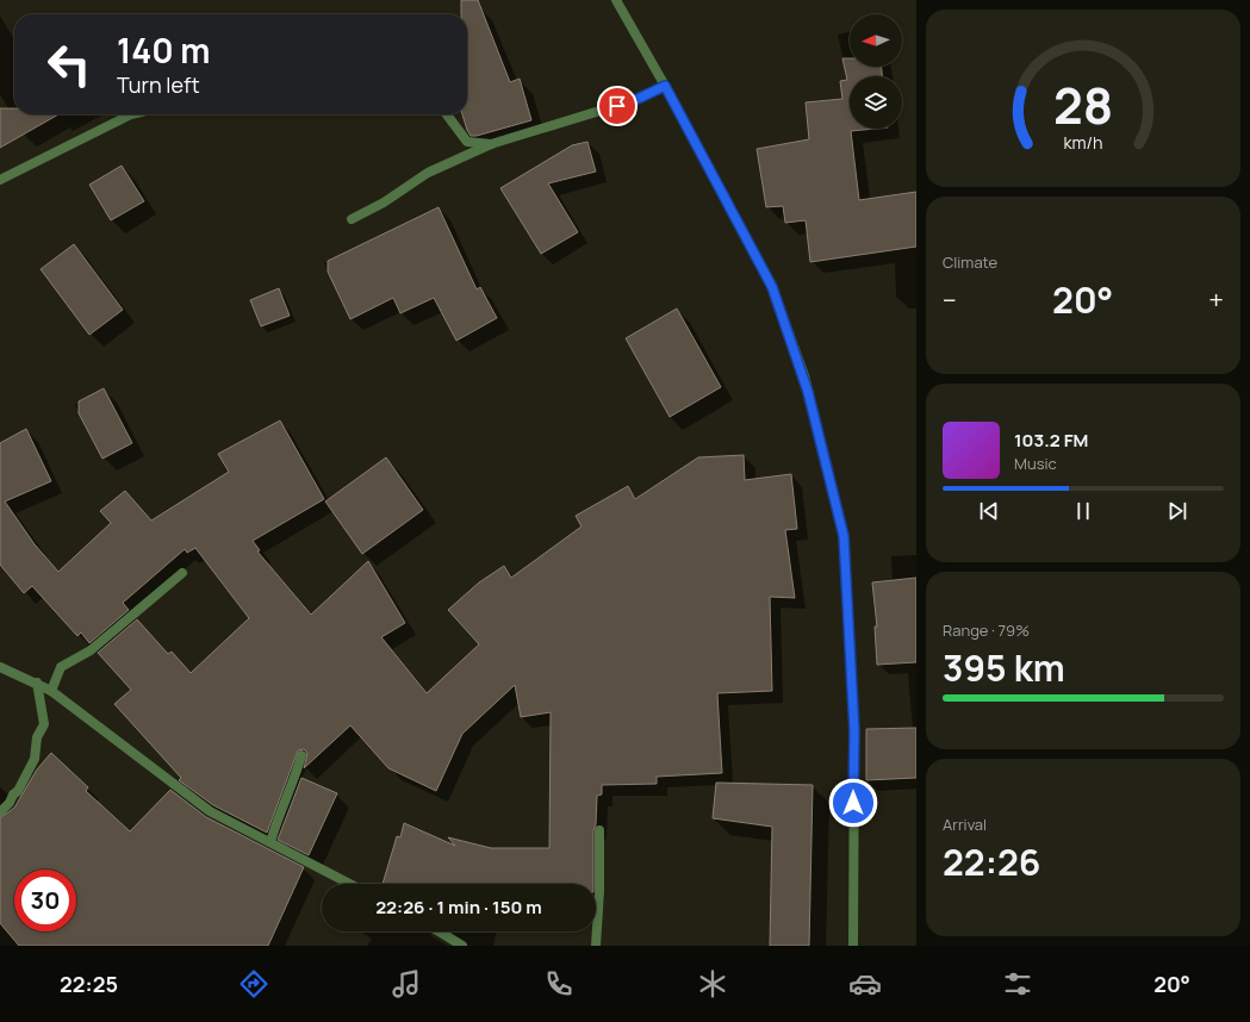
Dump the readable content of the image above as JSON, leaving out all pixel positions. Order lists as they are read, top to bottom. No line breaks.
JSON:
{"north":"left","page":{"turn":["140 m","Turn left"],"tile":["Climate",["Range · 79%","395 km"],["Arrival","22:26"]],"heat":["−","20°","+"],"song":["103.2 FM","Music"],"limit":"30","trip":"22:26 · 1 min · 150 m","tabs":["22:25","20°"],"gauge":["28","km/h"]}}
